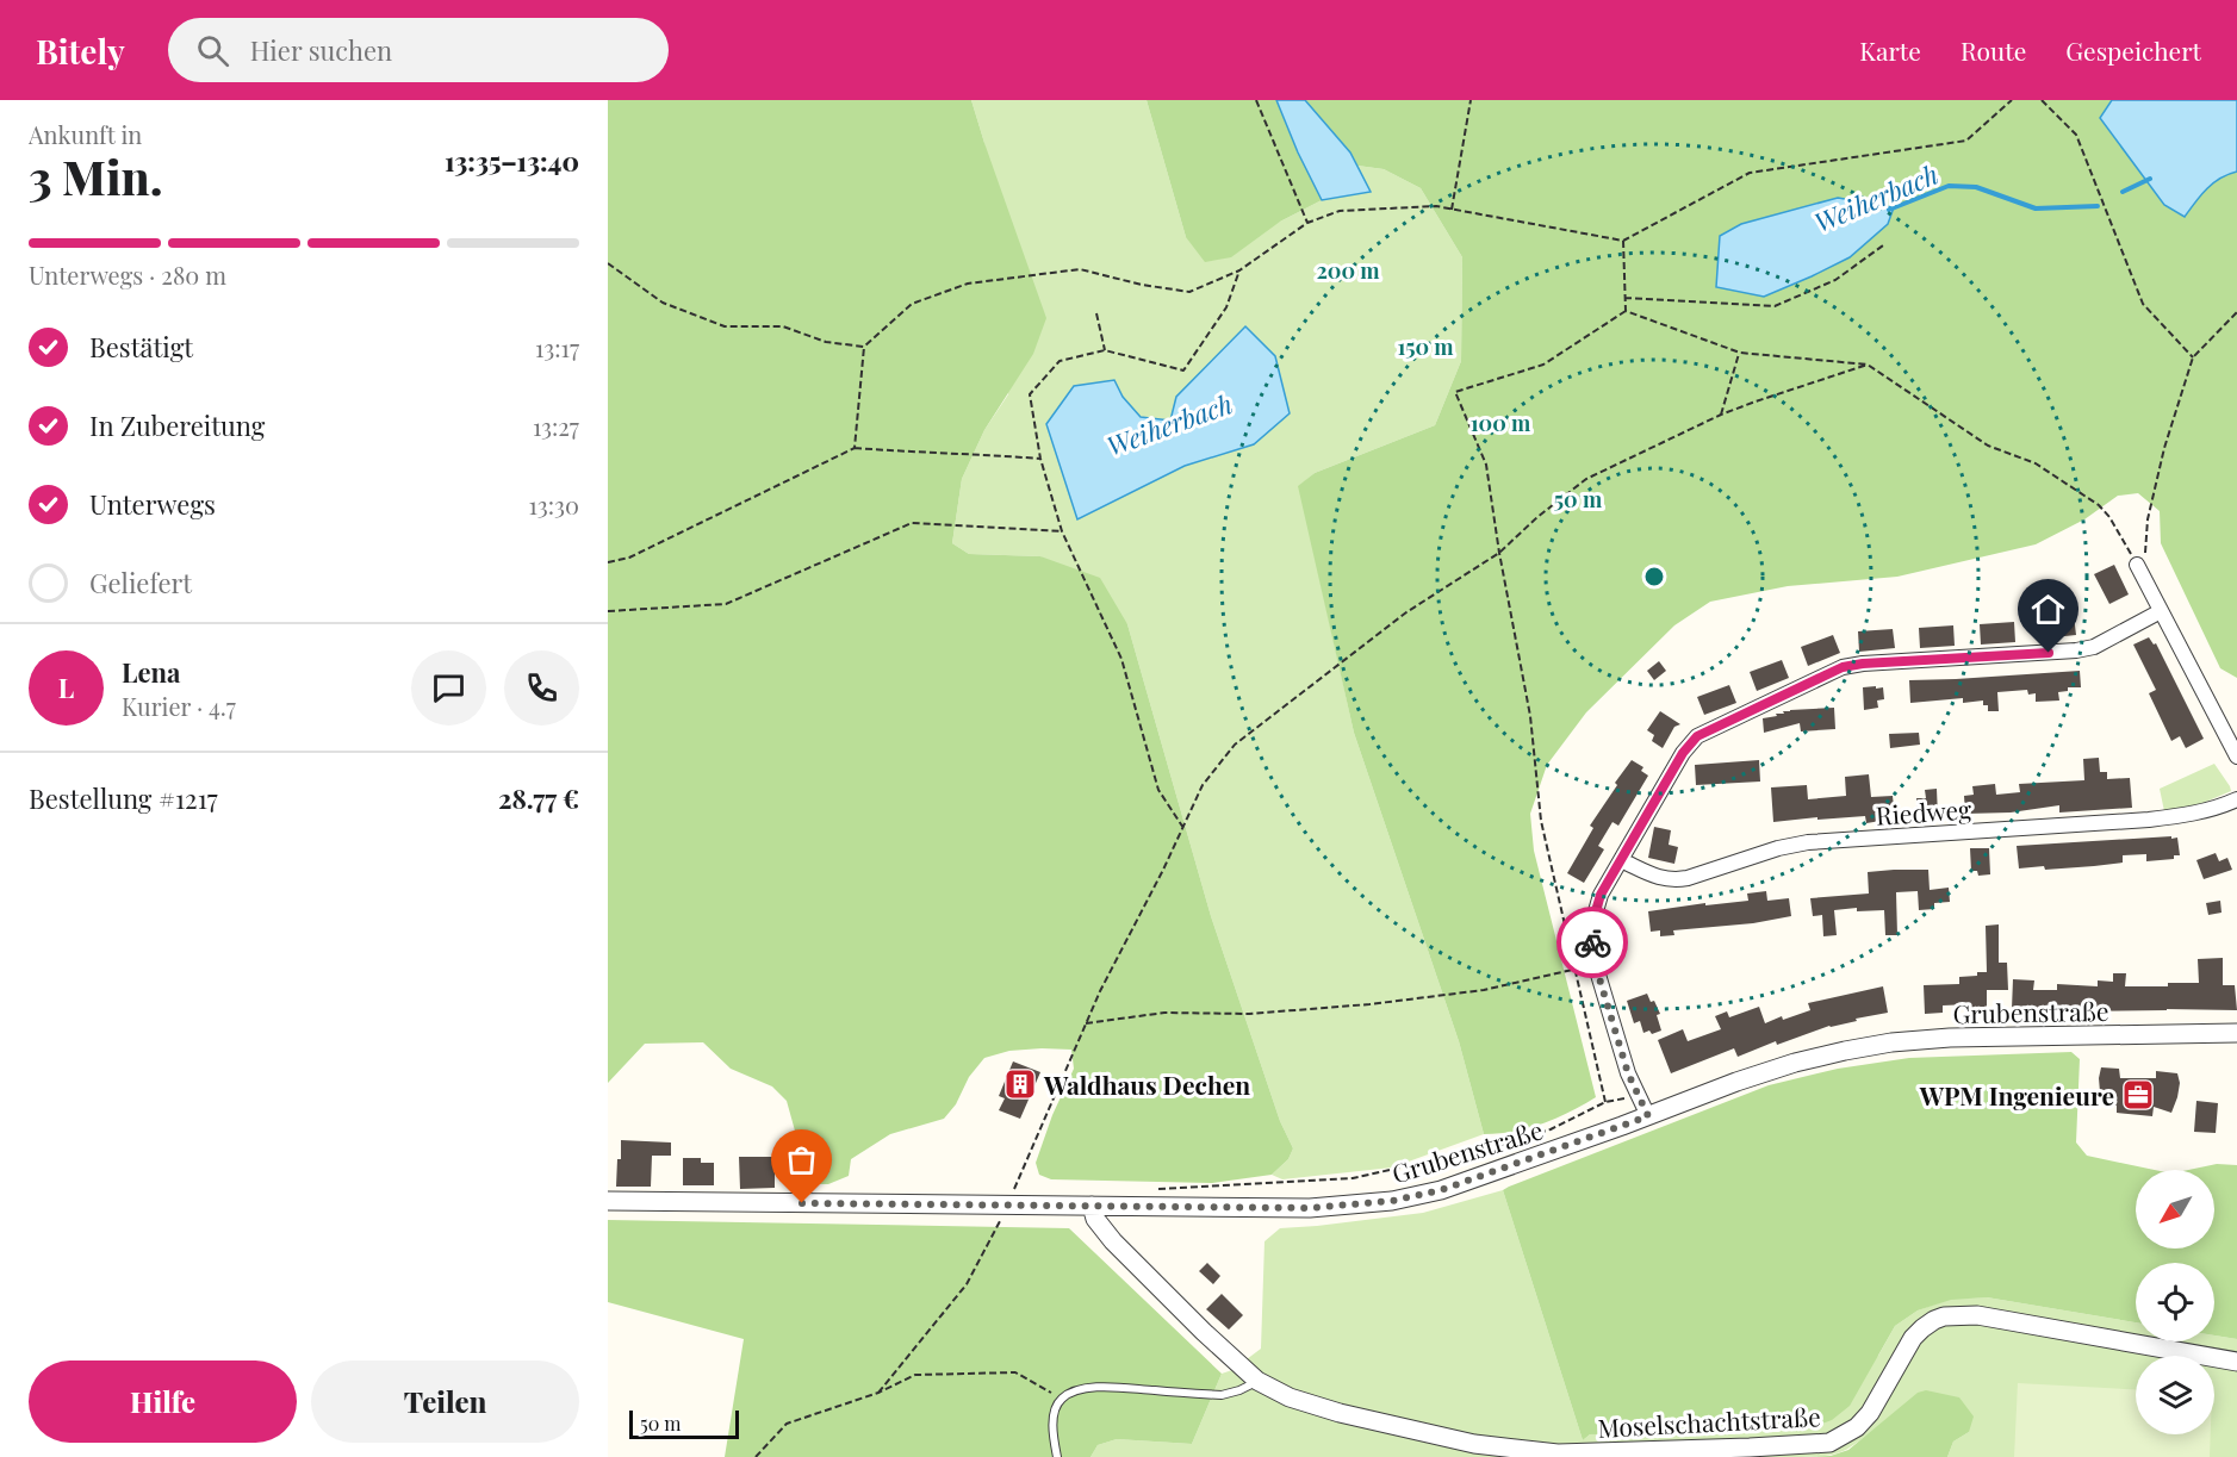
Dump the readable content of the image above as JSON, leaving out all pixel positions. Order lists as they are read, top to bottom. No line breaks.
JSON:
{"streets":{"street":["Riedweg","Grubenstraße","Moselschachtstraße"]},"crossings":[["Grubenstraße","Moselschachtstraße"]],"water":["Weiherbach"],"places":{"building":["Waldhaus Dechen"],"office":["WPM Ingenieure"]},"scale_bar":"50 m","north":"bottom left","page":{"header":"Bitely","search":"Hier suchen","nav":["Karte","Route","Gespeichert"],"heading":["3 Min.","Ankunft in","13:35–13:40"],"panel":["Lena","Kurier · 4.7","Bestellung #1217","28.77 €"],"bar":"Unterwegs · 280 m","list":[["Bestätigt","13:17"],["In Zubereitung","13:27"],["Unterwegs","13:30"],"Geliefert"],"round":"L","buttons":["Hilfe","Teilen"],"scale":"50 m"},"rings":["200 m","150 m","100 m","50 m"]}
